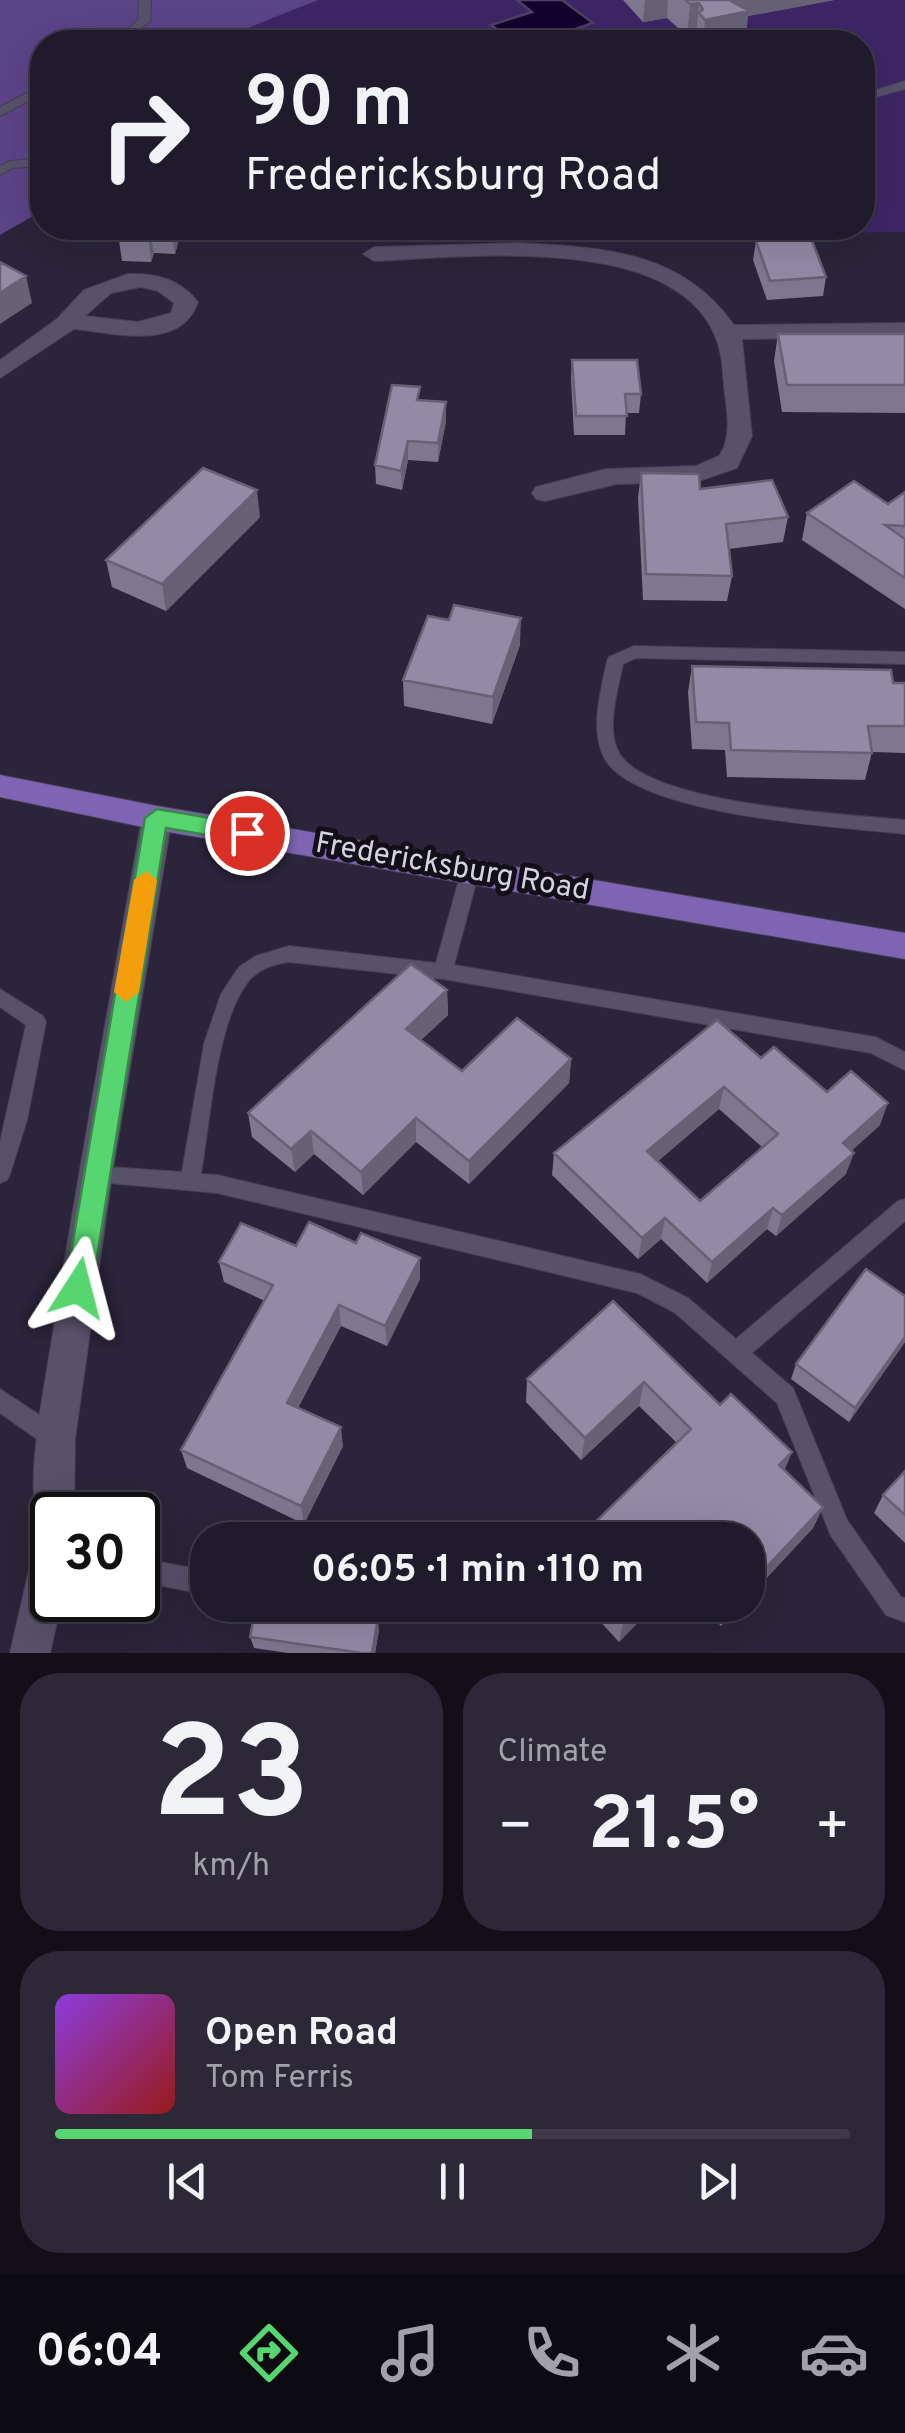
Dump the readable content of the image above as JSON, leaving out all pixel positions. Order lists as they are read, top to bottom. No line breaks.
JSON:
{"streets":{"main road":["Fredericksburg Road"]},"page":{"turn":["90 m","Fredericksburg Road"],"limit":"30","trip":"06:05 · 1 min · 110 m","tile":[["23","km/h"],"Climate"],"heat":["−","21.5°","+"],"song":["Open Road","Tom Ferris"],"tabs":"06:04"}}
